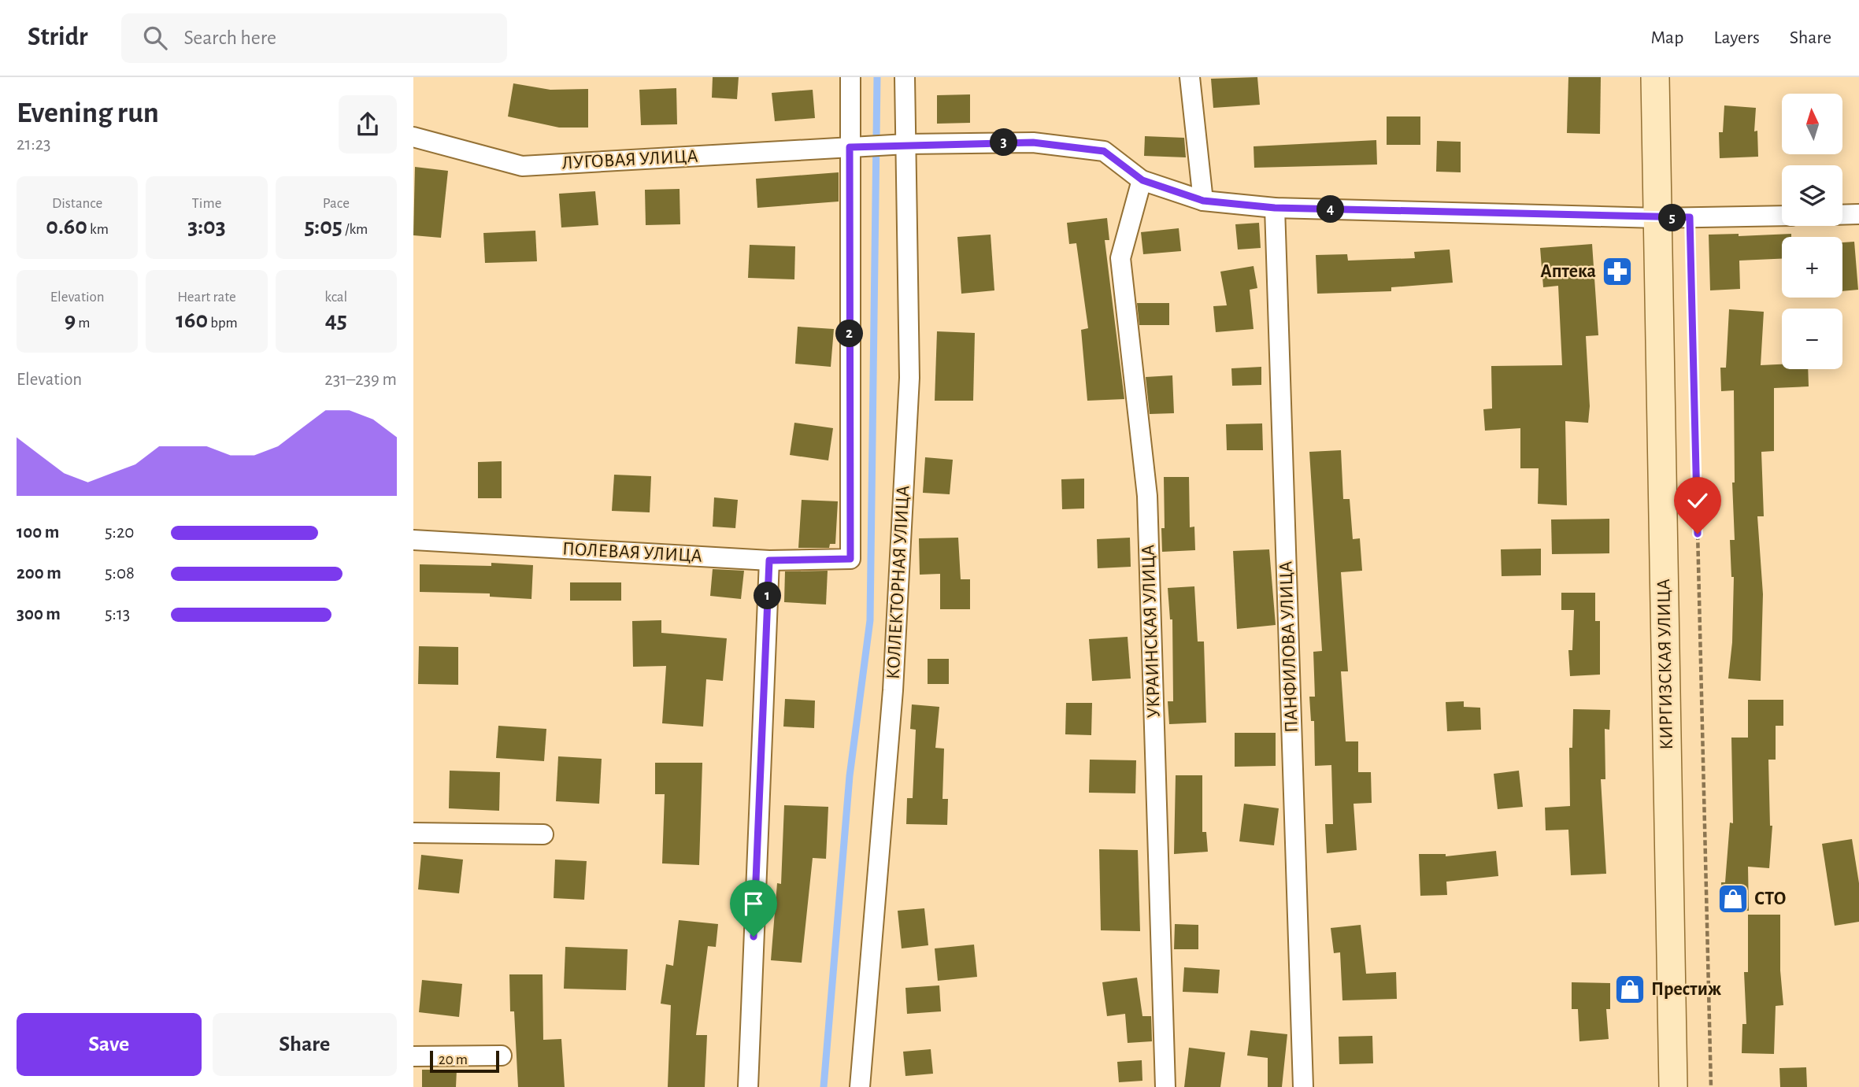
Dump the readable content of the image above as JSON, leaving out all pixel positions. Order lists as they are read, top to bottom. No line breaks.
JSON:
{"streets":{"main road":["КИРГИЗСКАЯ УЛИЦА"],"street":["ЛУГОВАЯ УЛИЦА","ПОЛЕВАЯ УЛИЦА","КОЛЛЕКТОРНАЯ УЛИЦА","УКРАИНСКАЯ УЛИЦА","ПАНФИЛОВА УЛИЦА"]},"crossings":[["ЛУГОВАЯ УЛИЦА","ПОЛЕВАЯ УЛИЦА"],["ЛУГОВАЯ УЛИЦА","КОЛЛЕКТОРНАЯ УЛИЦА"],["ЛУГОВАЯ УЛИЦА","УКРАИНСКАЯ УЛИЦА"],["ЛУГОВАЯ УЛИЦА","ПАНФИЛОВА УЛИЦА"],["ЛУГОВАЯ УЛИЦА","КИРГИЗСКАЯ УЛИЦА"]],"places":{"pharmacy":["Аптека"],"shop":["СТО","Престиж"]},"scale_bar":"20 m","north":"top","page":{"header":"Stridr","search":"Search here","nav":["Map","Layers","Share"],"heading":["Evening run","21:23"],"map_buttons":["+","−"],"pins":["3","4","5","2","1"],"stats":[["Distance","0.60 km"],["Time","3:03"],["Pace","5:05 /km"],["Elevation","9 m"],["Heart rate","160 bpm"],["kcal","45"]],"chart":["Elevation","231–239 m"],"list":[{"name":"100 m","note":"5:20"},{"name":"200 m","note":"5:08"},{"name":"300 m","note":"5:13"}],"buttons":["Save","Share"],"scale":"20 m"}}
